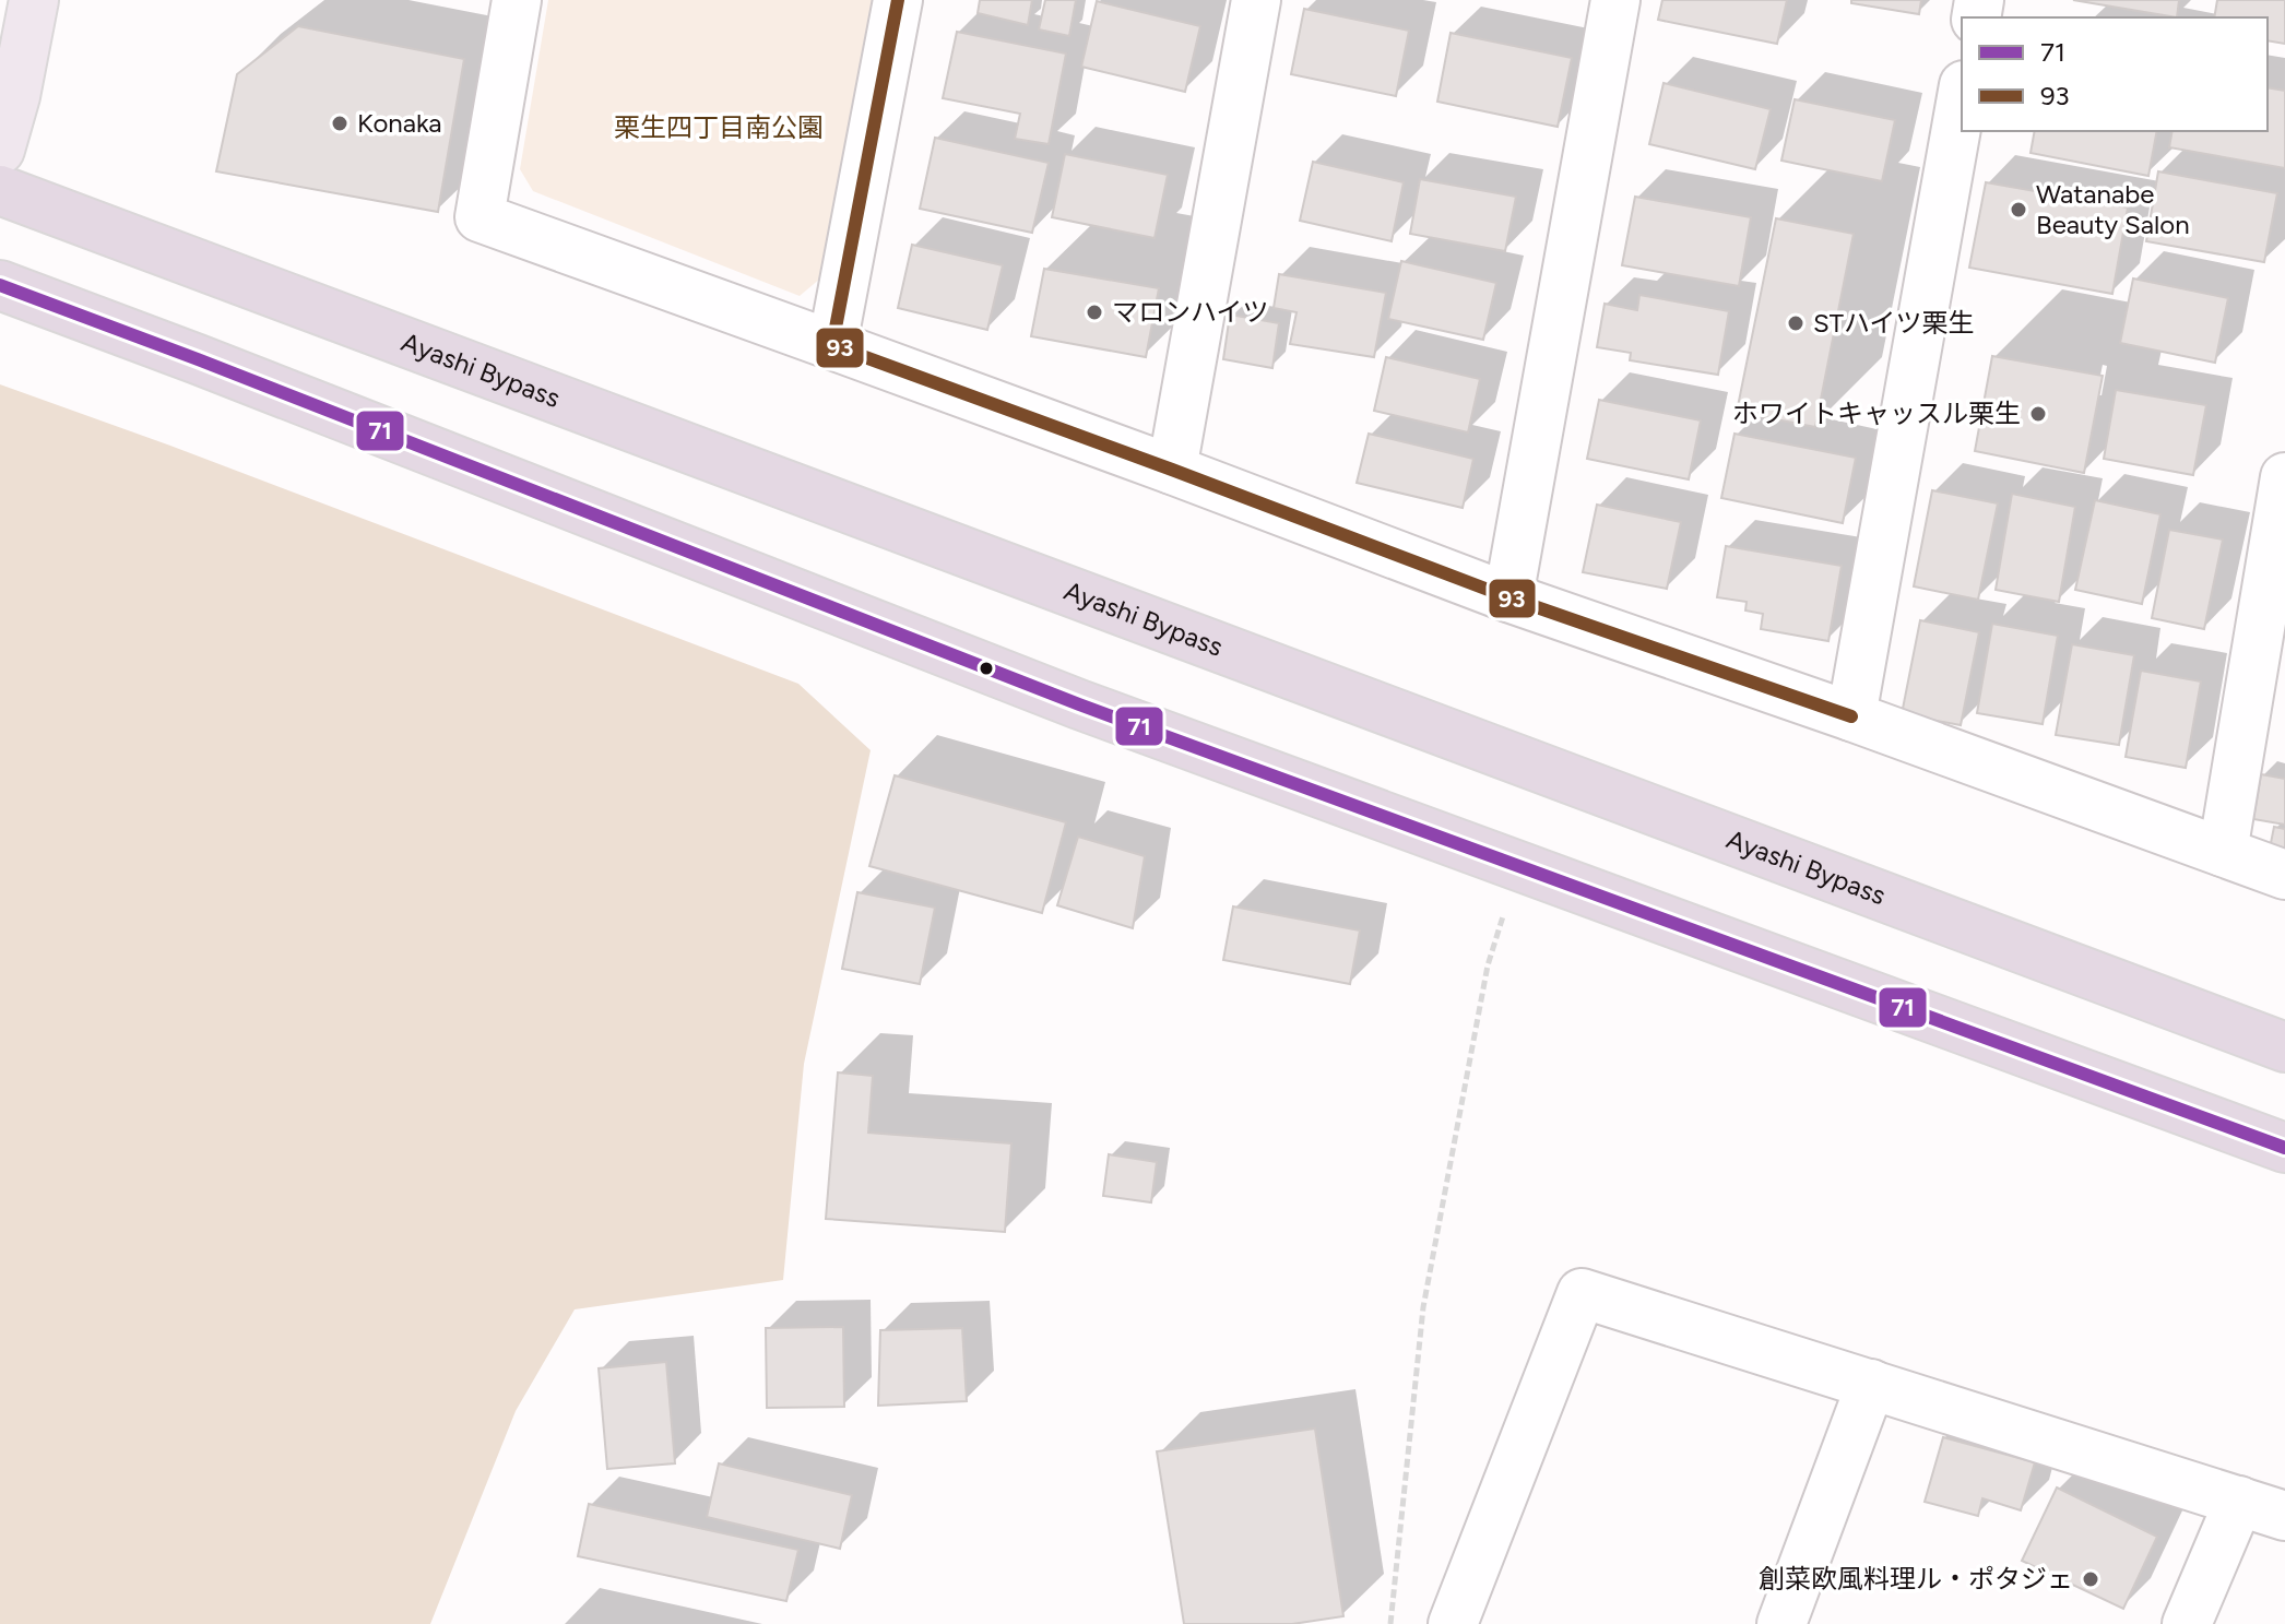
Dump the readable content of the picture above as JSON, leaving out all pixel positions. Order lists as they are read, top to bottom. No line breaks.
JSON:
{"streets":{"highway":["Ayashi Bypass"]},"parks":["栗生四丁目南公園"],"places":["Konaka","Watanabe Beauty Salon","マロンハイツ","STハイツ栗生","ホワイトキャッスル栗生","創菜欧風料理ル・ポタジェ"],"lines":["transit line 93","transit line 71"],"legend":["71","93"]}
